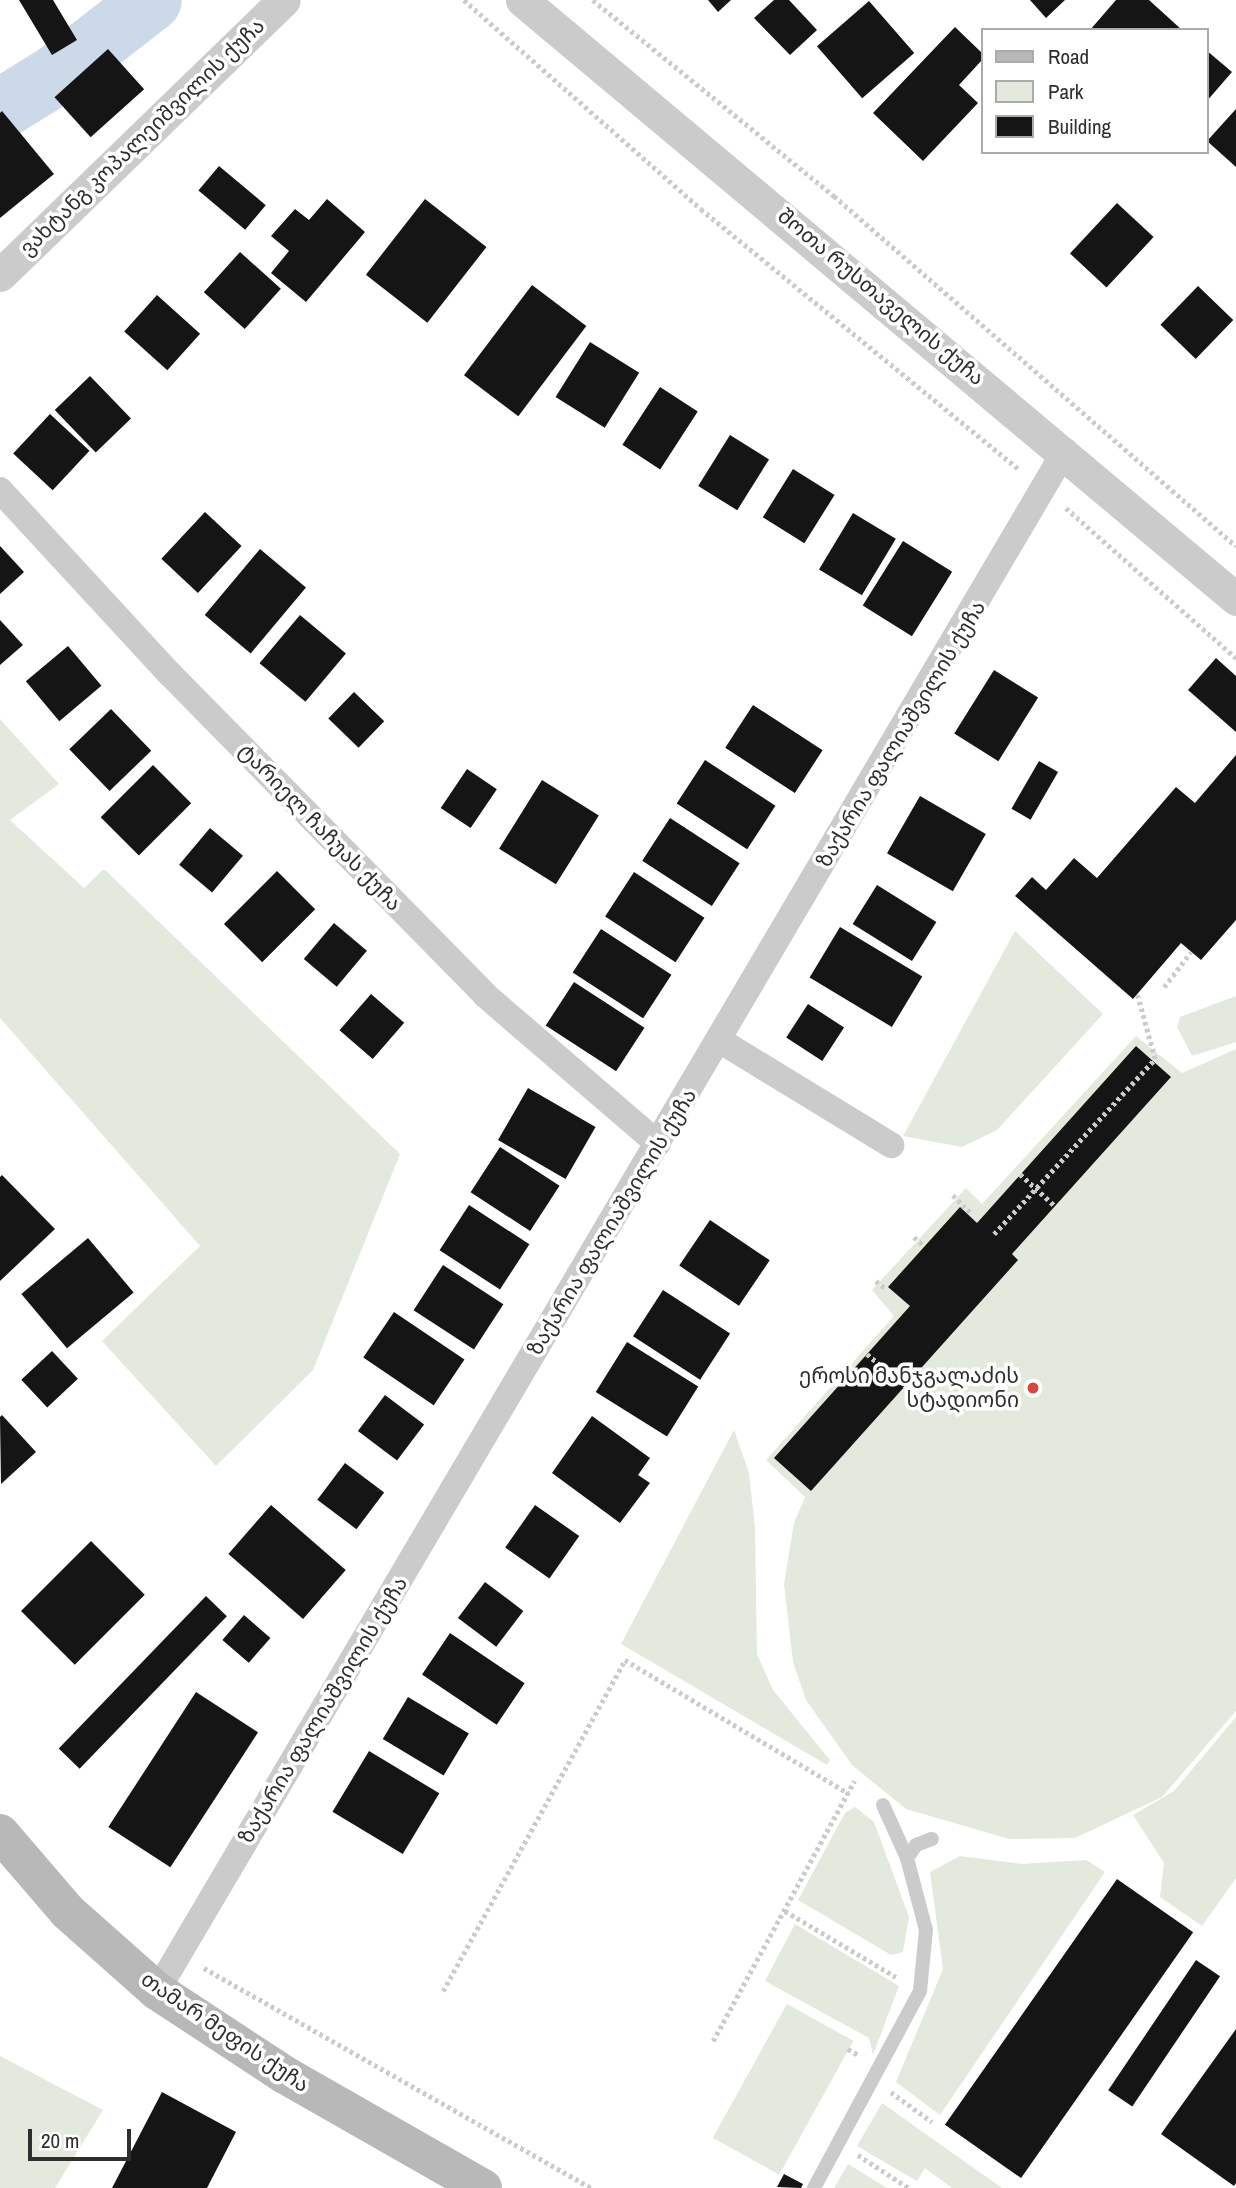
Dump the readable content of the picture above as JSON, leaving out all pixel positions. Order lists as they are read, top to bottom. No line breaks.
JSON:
{"streets":{"main road":["თამარ მეფის ქუჩა"],"street":["ვახტანგ კოპალეიშვილის ქუჩა","შოთა რუსთაველის ქუჩა","ზაქარია ფალიაშვილის ქუჩა","ტარიელ ჩაჩუას ქუჩა"]},"crossings":[["შოთა რუსთაველის ქუჩა","ზაქარია ფალიაშვილის ქუჩა"],["ზაქარია ფალიაშვილის ქუჩა","ტარიელ ჩაჩუას ქუჩა"],["ზაქარია ფალიაშვილის ქუჩა","თამარ მეფის ქუჩა"]],"places":["ეროსი მანჯგალაძის სტადიონი"],"legend":["Road","Park","Building"],"scale_bar":"20 m"}
